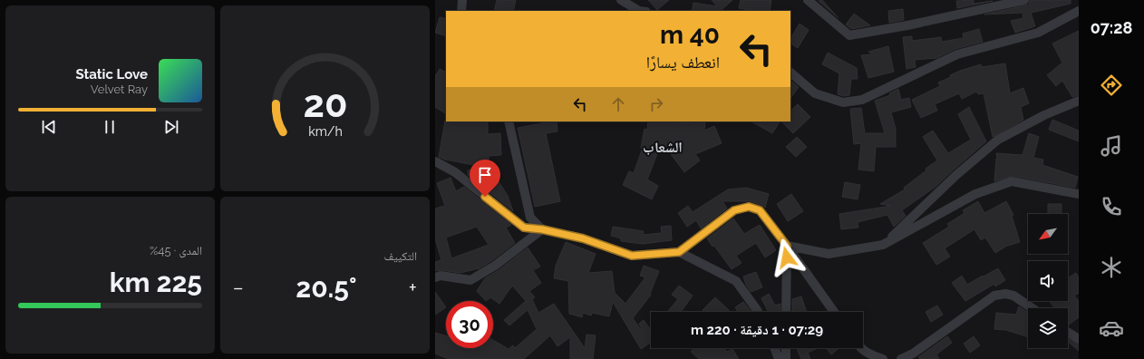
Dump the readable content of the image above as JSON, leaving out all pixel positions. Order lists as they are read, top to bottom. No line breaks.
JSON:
{"districts":["الشعاب"],"north":"bottom left","page":{"tabs":"07:28","turn":["40 m","انعطف يسارًا"],"song":["Static Love","Velvet Ray"],"tile":["التكييف",["المدى · 45%","225 km"]],"heat":["−","20.5°","+"],"limit":"30","trip":"07:29 · 1 دقيقة · 220 m","gauge":["20","km/h"]}}
